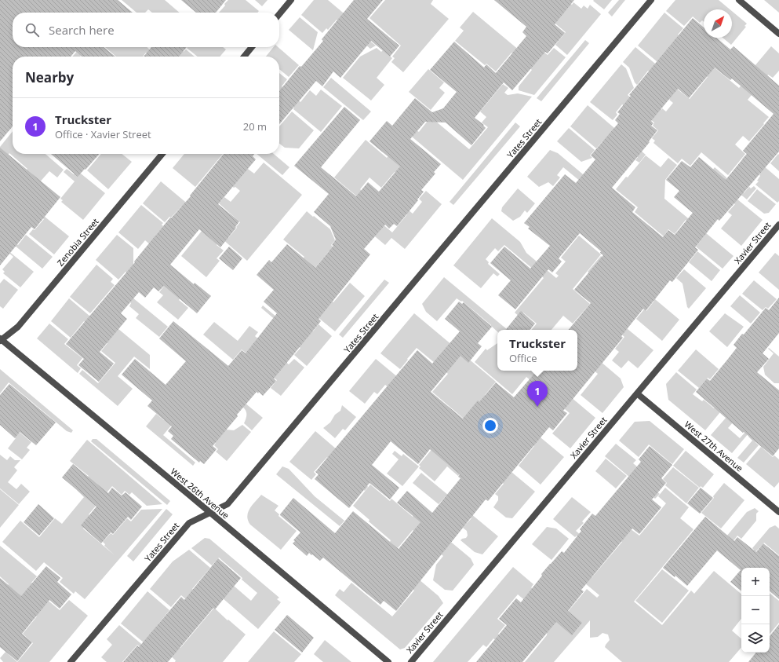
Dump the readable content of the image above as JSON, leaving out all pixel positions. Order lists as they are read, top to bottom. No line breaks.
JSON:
{"streets":{"street":["Yates Street","Zenobia Street","Xavier Street","West 27th Avenue","West 26th Avenue"]},"crossings":[["Yates Street","West 26th Avenue"],["Zenobia Street","West 26th Avenue"],["Xavier Street","West 27th Avenue"]],"north":"top right","page":{"search":"Search here","heading":"Nearby","list":[{"mark":"1","name":"Truckster","note":"Office · Xavier Street","value":"20 m"}],"popup":["Truckster","Office"],"pins":"1","map_buttons":["+","−"]}}
